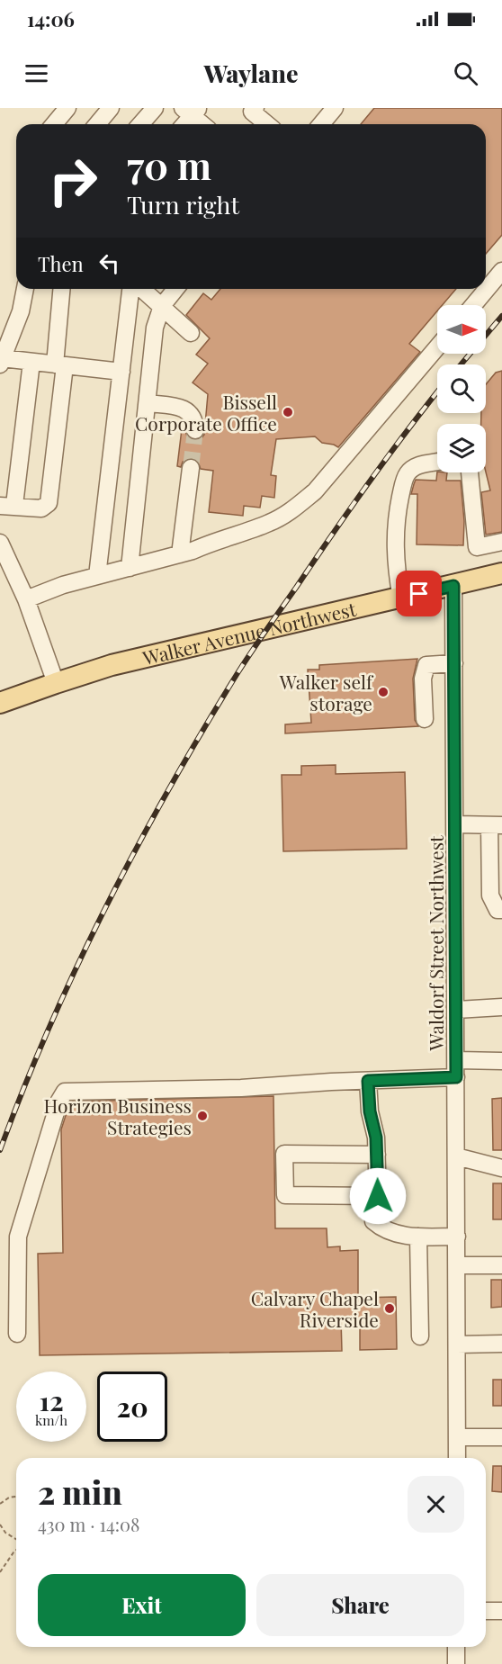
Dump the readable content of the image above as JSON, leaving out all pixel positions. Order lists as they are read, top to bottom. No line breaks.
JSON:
{"streets":{"main road":["Walker Avenue Northwest"],"street":["Waldorf Street Northwest"]},"crossings":[["Walker Avenue Northwest","Waldorf Street Northwest"]],"places":["Bissell Corporate Office","Walker self storage","Horizon Business Strategies","Calvary Chapel Riverside"],"north":"right","page":{"status":"14:06","header":"Waylane","turn":["70 m","Turn right"],"then":"Then","speed":"12 km/h","limit":"20","heading":["2 min","430 m · 14:08"],"buttons":["Exit","Share"]}}
